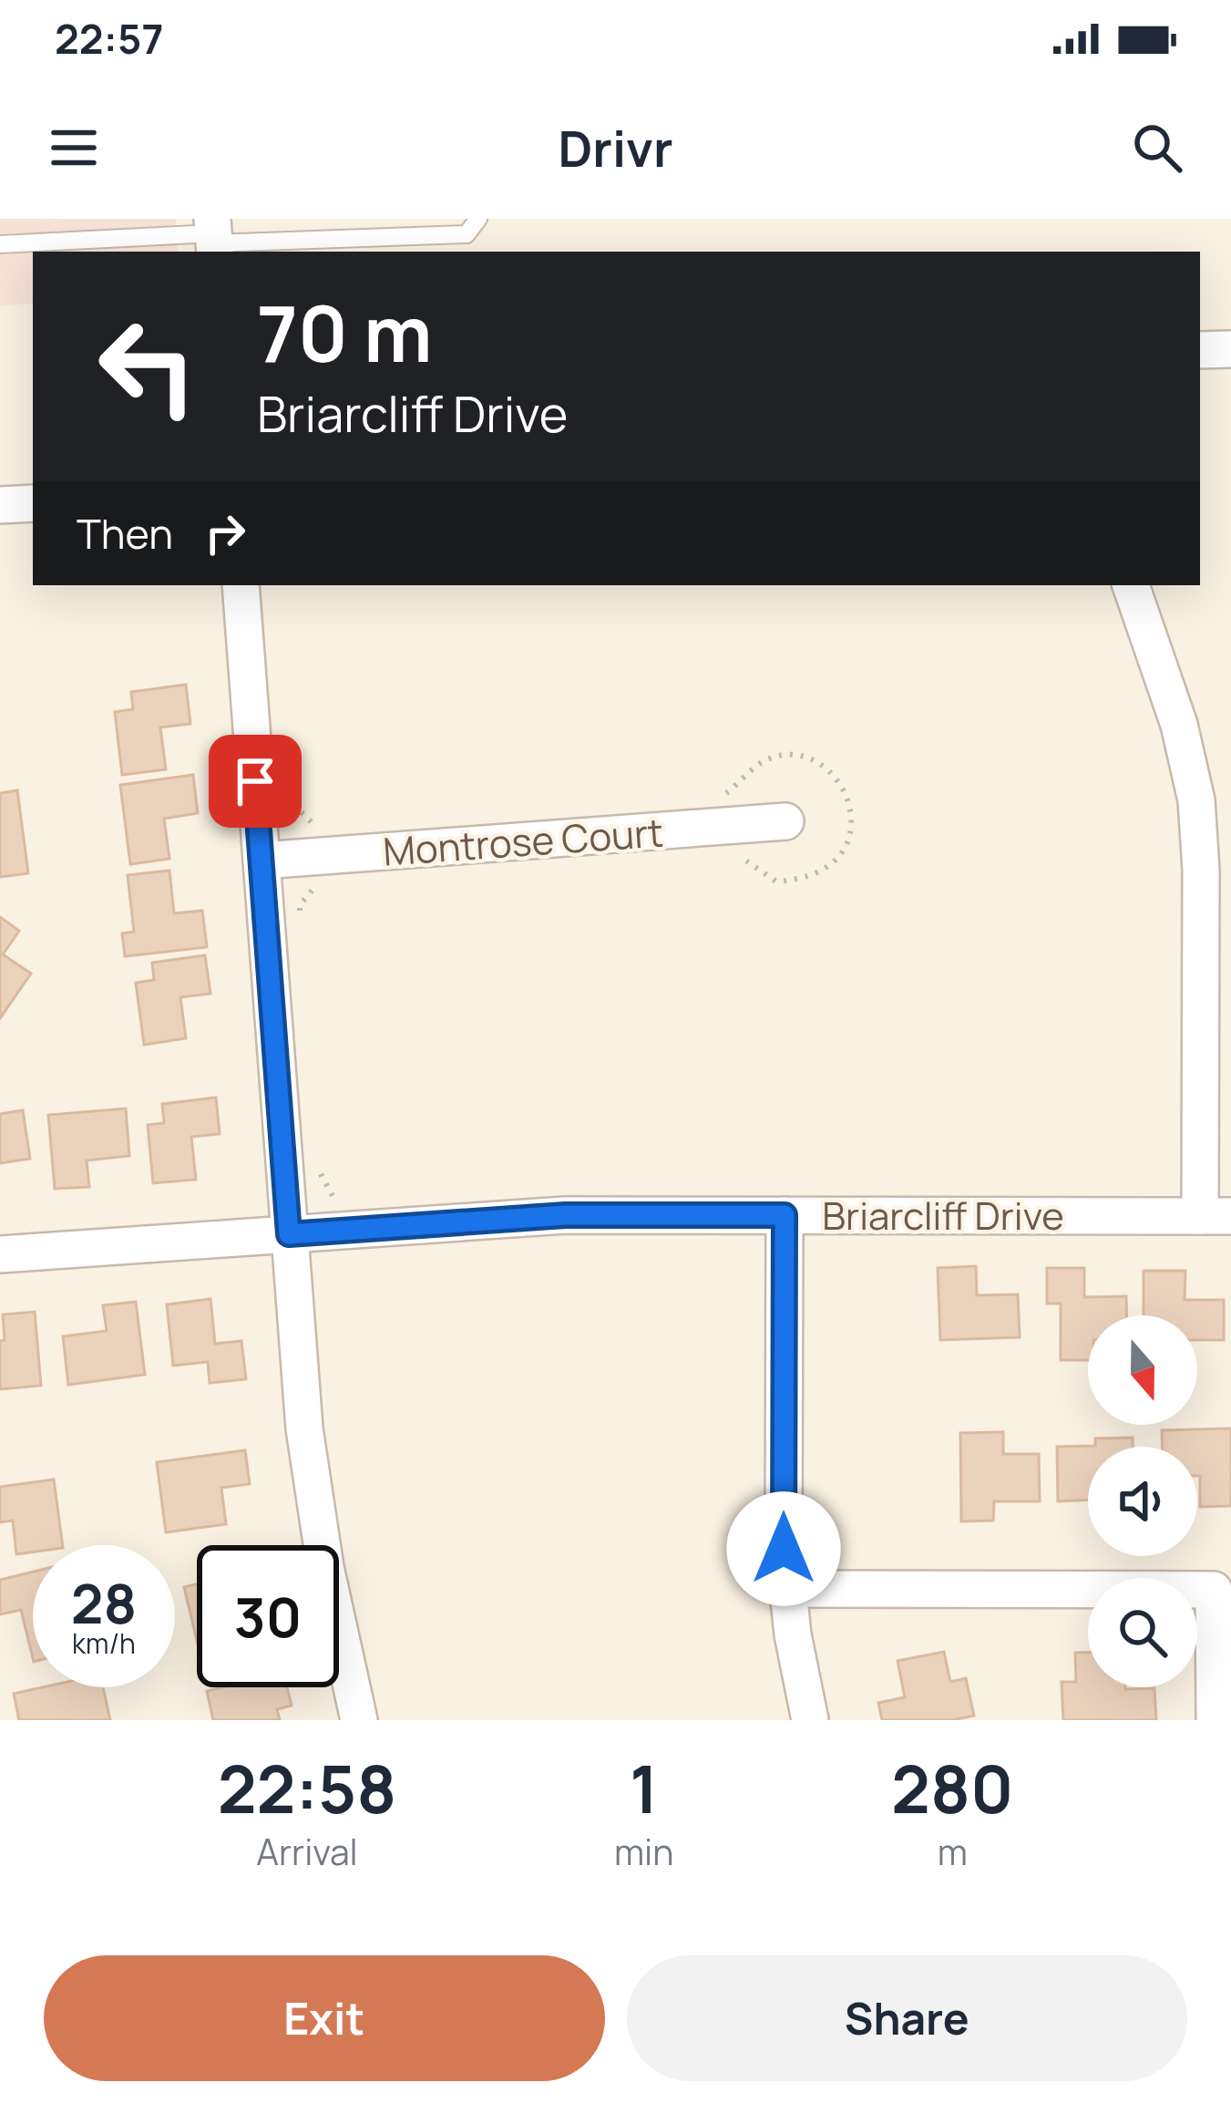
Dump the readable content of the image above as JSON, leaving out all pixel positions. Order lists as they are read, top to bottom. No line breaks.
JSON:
{"streets":{"street":["Montrose Court","Briarcliff Drive"]},"north":"bottom","page":{"status":"22:57","header":"Drivr","turn":["70 m","Briarcliff Drive"],"then":"Then","speed":"28 km/h","limit":"30","eta":["22:58","Arrival","1","min","280","m"],"buttons":["Exit","Share"]}}
